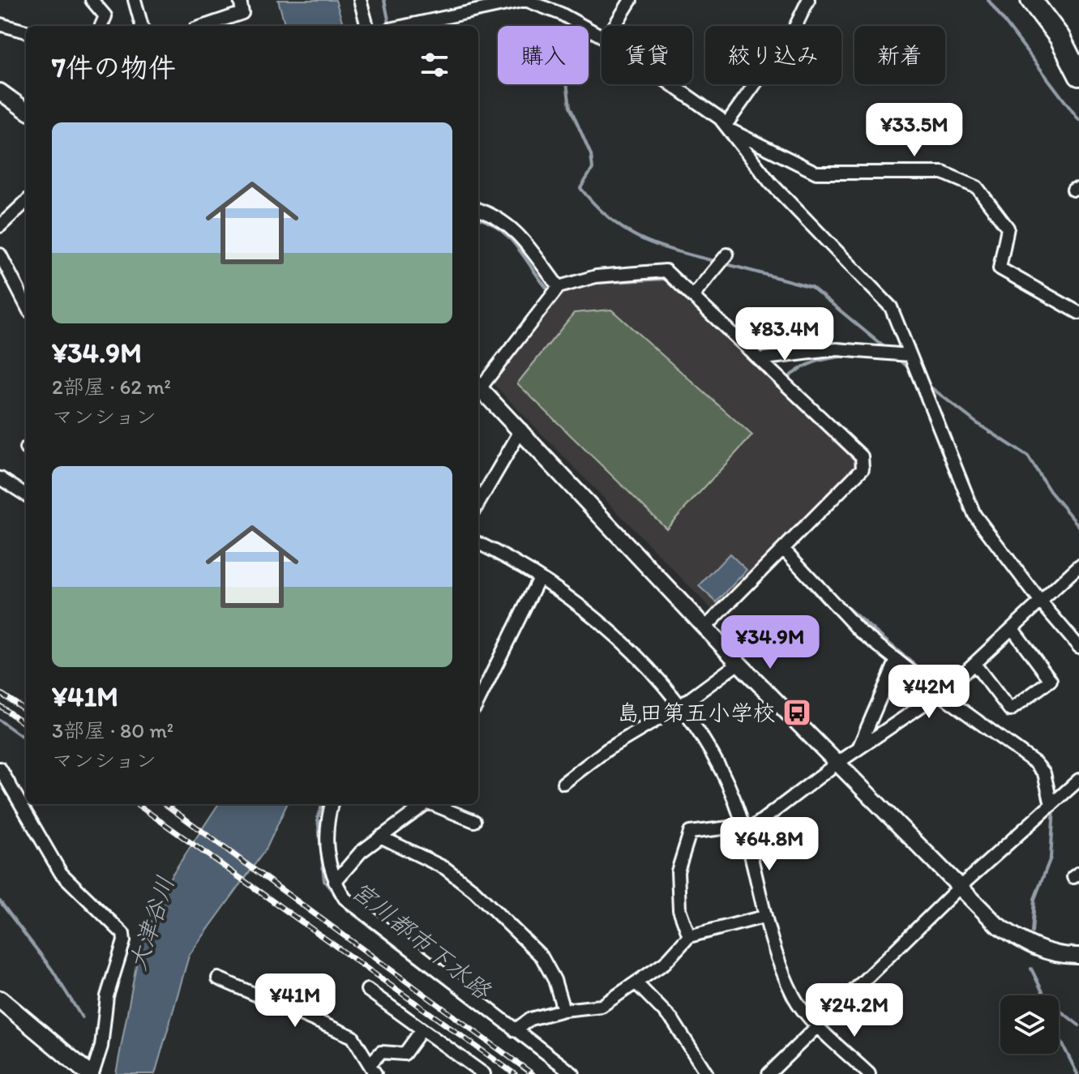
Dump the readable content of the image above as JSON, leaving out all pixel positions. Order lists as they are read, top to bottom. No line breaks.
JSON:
{"water":["大津谷川","宮川都市下水路"],"places":{"bus stop":["島田第五小学校"]},"page":{"chip":["購入","賃貸","絞り込み","新着"],"heading":"7件の物件","price":["¥33.5M","¥83.4M","¥34.9M","¥42M","¥64.8M","¥41M","¥24.2M"],"list":[{"name":"¥34.9M","note":"2部屋 · 62 m² · マンション"},{"name":"¥41M","note":"3部屋 · 80 m² · マンション"}]}}
